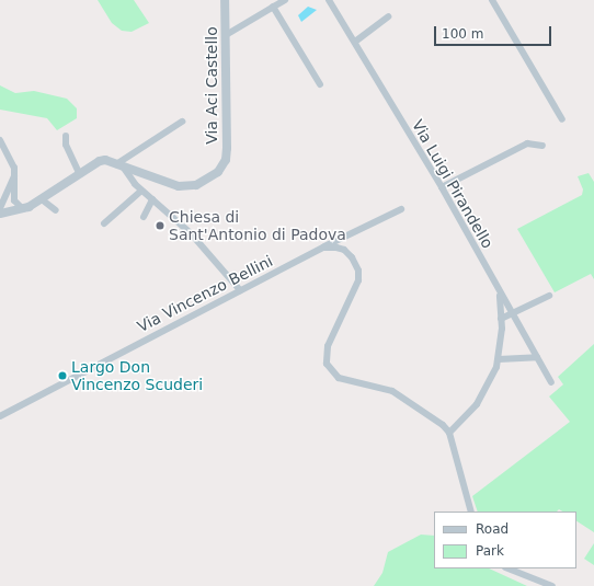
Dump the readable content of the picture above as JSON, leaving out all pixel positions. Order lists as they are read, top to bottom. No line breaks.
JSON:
{"streets":{"street":["Via Aci Castello","Via Luigi Pirandello","Via Vincenzo Bellini"]},"places":["Chiesa di Sant'Antonio di Padova","Largo Don Vincenzo Scuderi"],"legend":["Road","Park"],"scale_bar":"100 m"}
